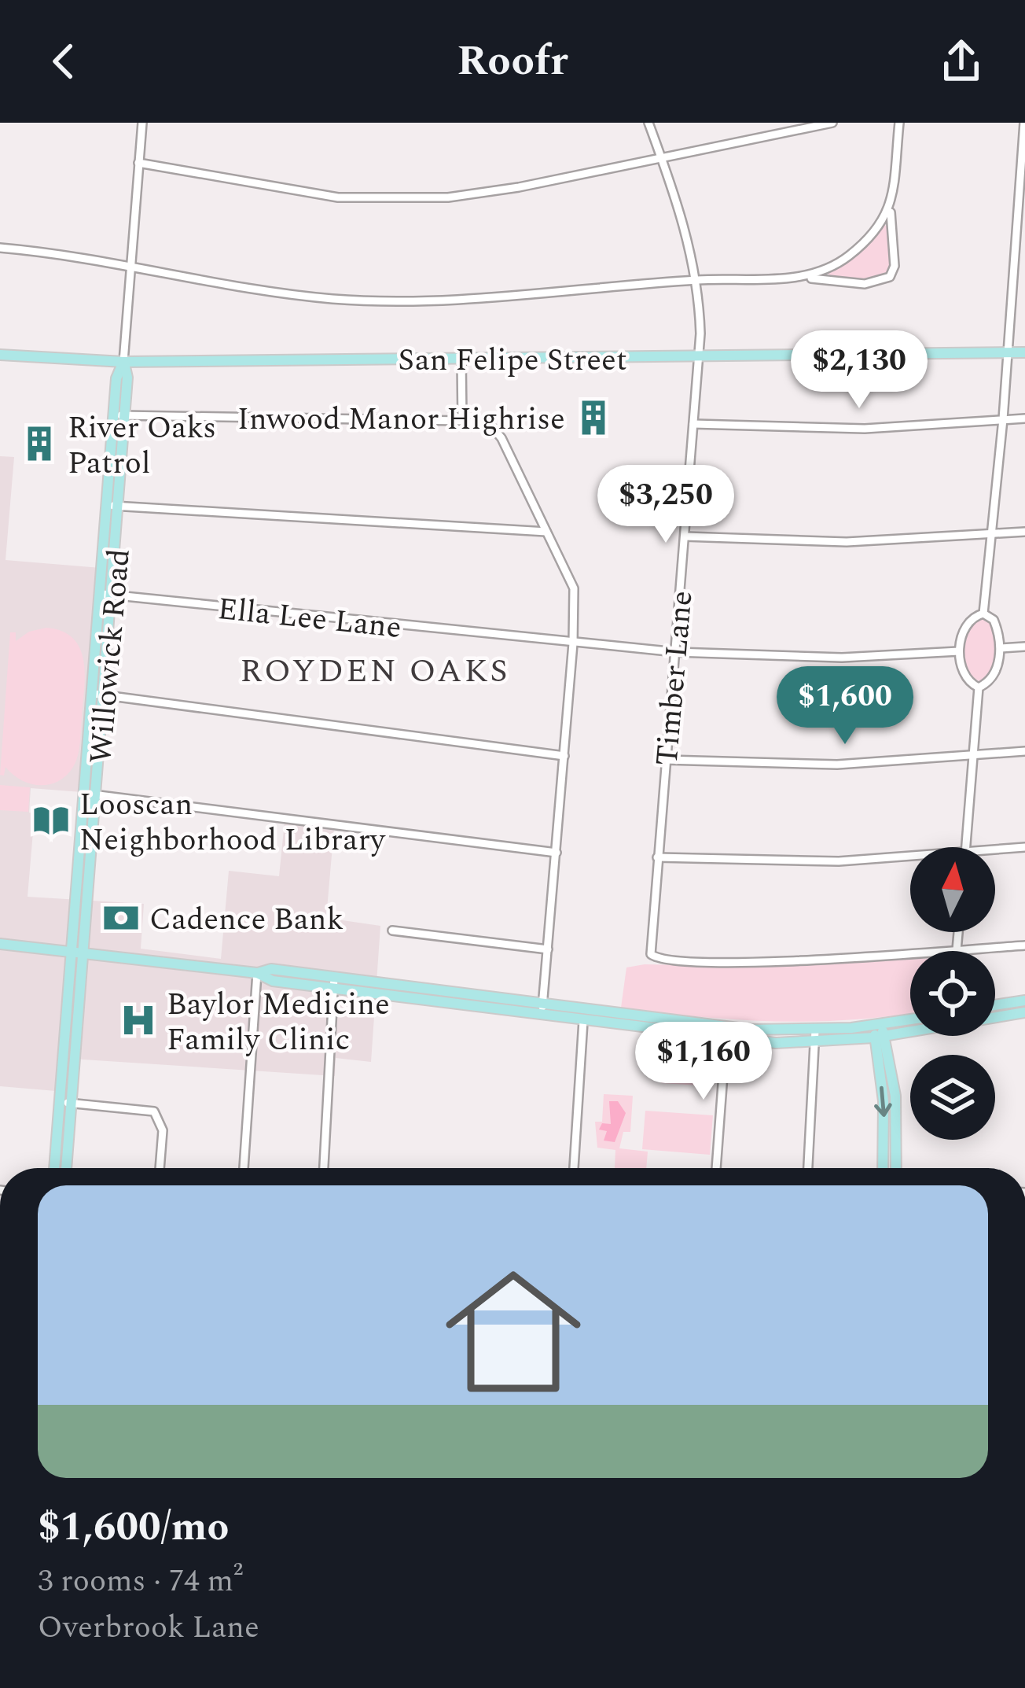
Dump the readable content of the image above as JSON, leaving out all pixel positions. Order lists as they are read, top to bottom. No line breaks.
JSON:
{"streets":{"main road":["San Felipe Street","Willowick Road"],"street":["Ella Lee Lane","Timber Lane"]},"crossings":[["San Felipe Street","Willowick Road"],["San Felipe Street","Timber Lane"],["Ella Lee Lane","Willowick Road"],["Ella Lee Lane","Timber Lane"]],"districts":["ROYDEN OAKS"],"places":{"building":["Inwood Manor Highrise","River Oaks Patrol"],"library":["Looscan Neighborhood Library"],"bank":["Cadence Bank"],"hospital":["Baylor Medicine Family Clinic"]},"north":"top","page":{"header":"Roofr","price":["$2,130","$3,250","$1,600","$1,160"],"list":[{"name":"$1,600/mo","note":"3 rooms · 74 m² · Overbrook Lane"}]}}
